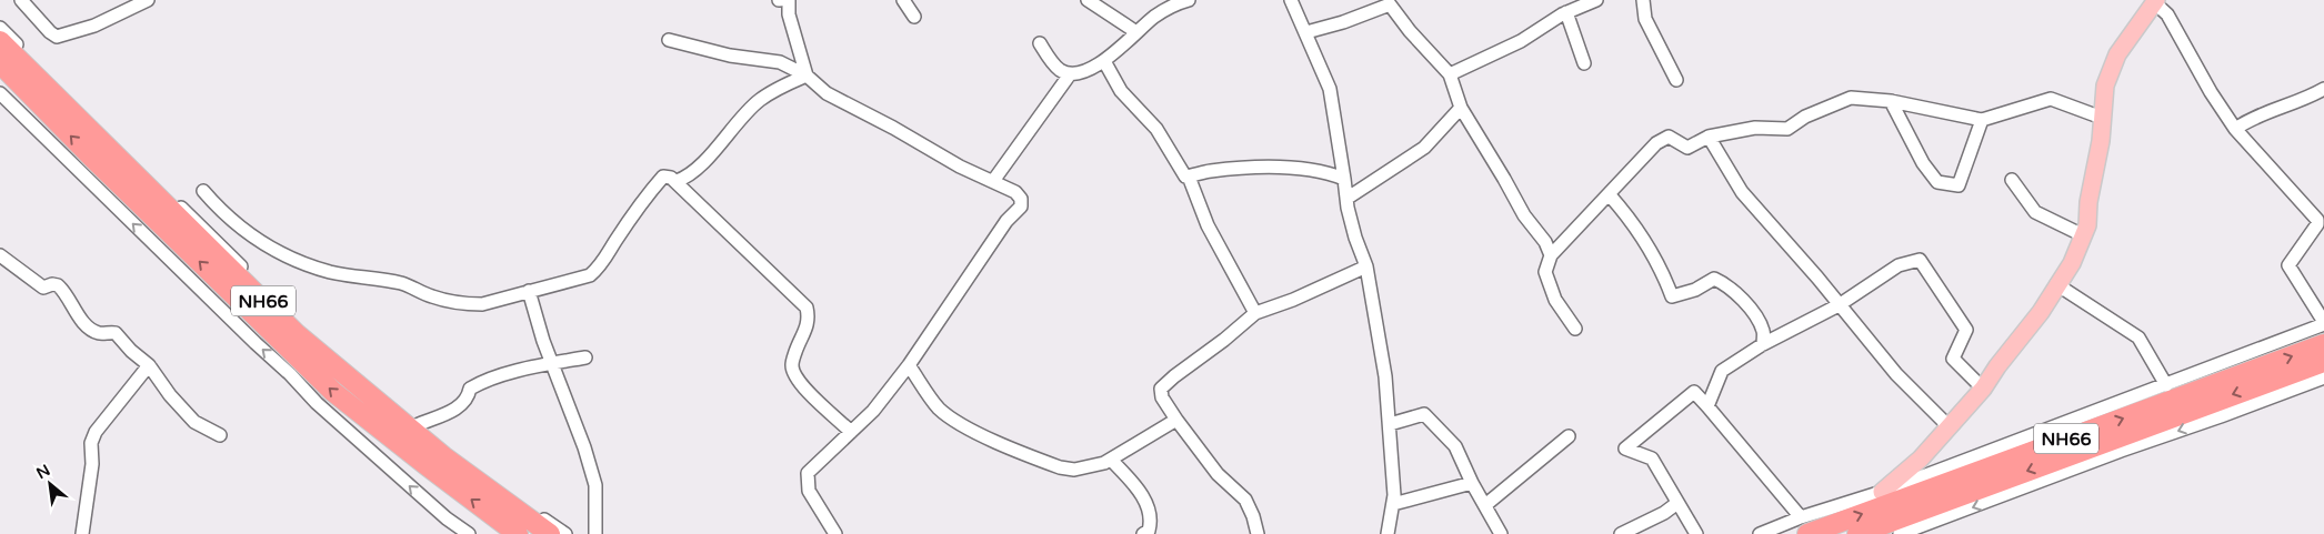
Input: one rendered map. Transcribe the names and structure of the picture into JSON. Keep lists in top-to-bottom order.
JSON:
{
  "streets": {
    "highway": ["NH66"]
  },
  "north": "top left"
}
